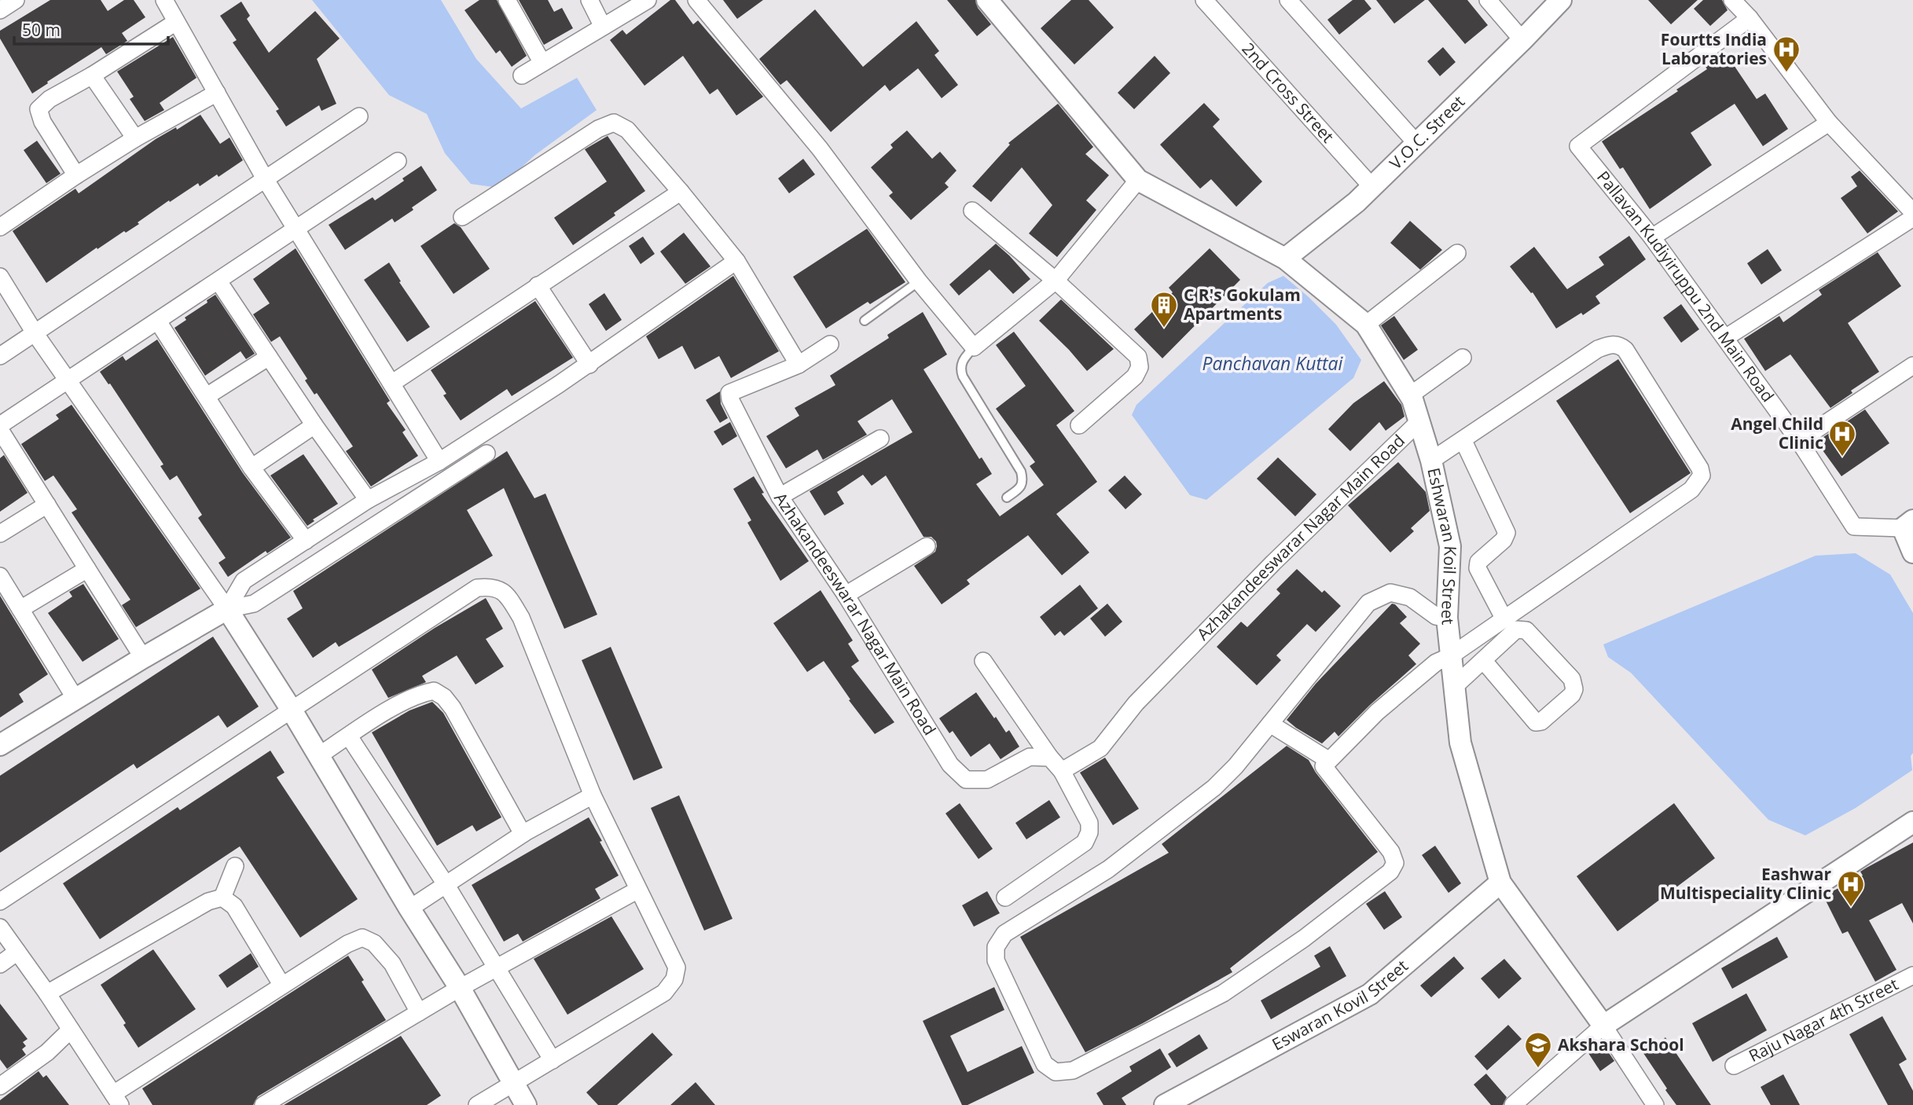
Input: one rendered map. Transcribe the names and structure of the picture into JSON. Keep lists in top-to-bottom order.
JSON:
{
  "streets": {
    "street": [
      "2nd Cross Street",
      "V.O.C. Street",
      "Pallavan Kudiyiruppu 2nd Main Road",
      "Azhakandeeswarar Nagar Main Road",
      "Eshwaran Koil Street",
      "Eswaran Kovil Street",
      "Raju Nagar 4th Street"
    ]
  },
  "crossings": [
    ["2nd Cross Street", "V.O.C. Street"],
    ["V.O.C. Street", "Eshwaran Koil Street"],
    ["Azhakandeeswarar Nagar Main Road", "Eshwaran Koil Street"],
    ["Eshwaran Koil Street", "Eswaran Kovil Street"]
  ],
  "water": ["Panchavan Kuttai"],
  "places": {
    "hospital": ["Fourtts India Laboratories", "Angel Child Clinic", "Eashwar Multispeciality Clinic"],
    "building": ["C R's Gokulam Apartments"],
    "school or university": ["Akshara School"]
  },
  "scale_bar": "50 m"
}
